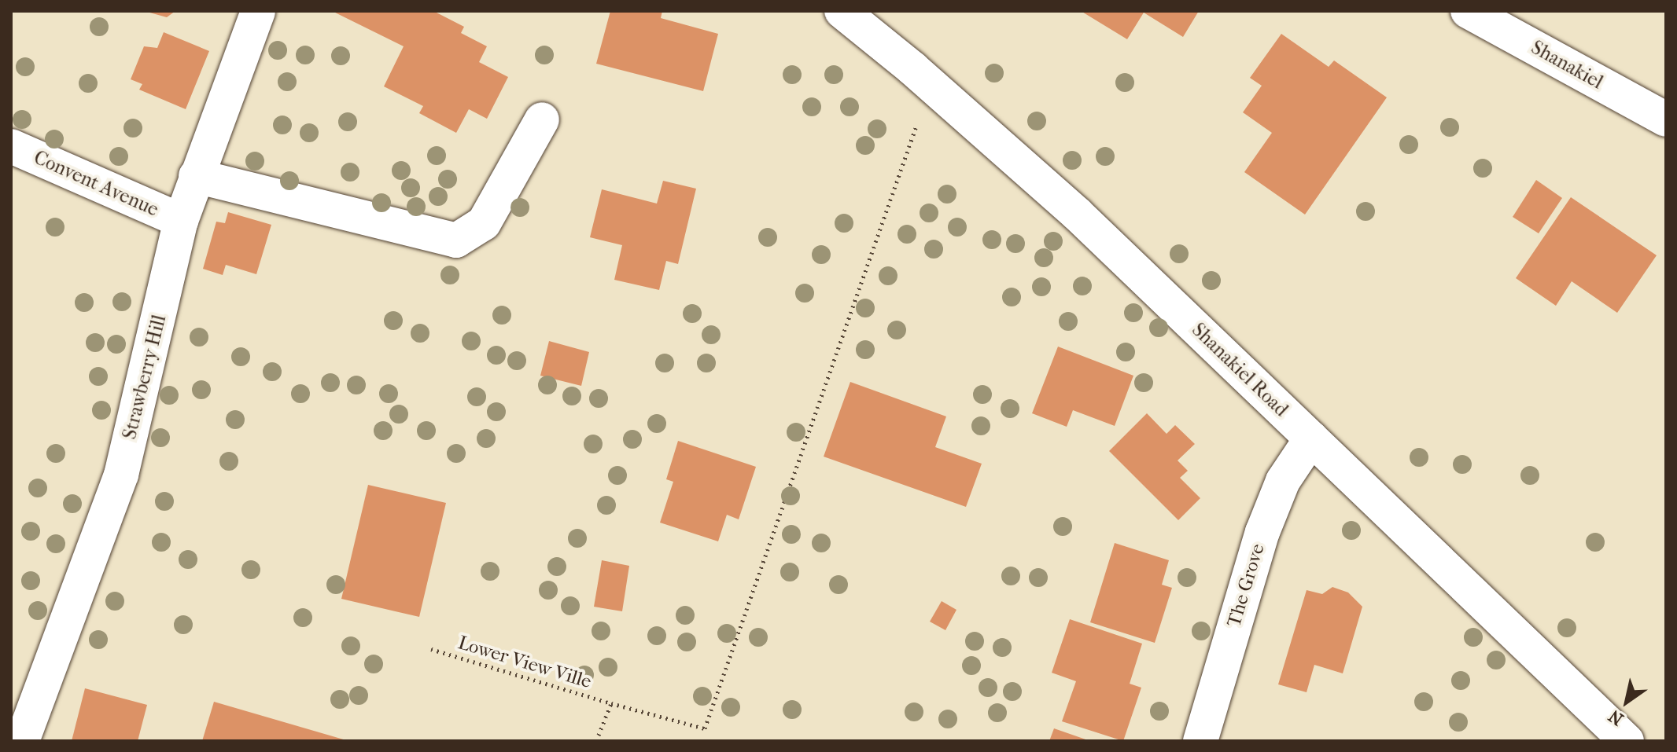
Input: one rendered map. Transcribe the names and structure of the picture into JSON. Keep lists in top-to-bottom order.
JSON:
{
  "streets": {
    "street": [
      "Shanakiel",
      "Convent Avenue",
      "Shanakiel Road",
      "Strawberry Hill",
      "The Grove"
    ],
    "path": ["Lower View Ville"]
  },
  "crossings": [
    ["Convent Avenue", "Strawberry Hill"],
    ["Shanakiel Road", "The Grove"],
    ["Shanakiel Road", "Lower View Ville"]
  ],
  "north": "bottom left"
}
